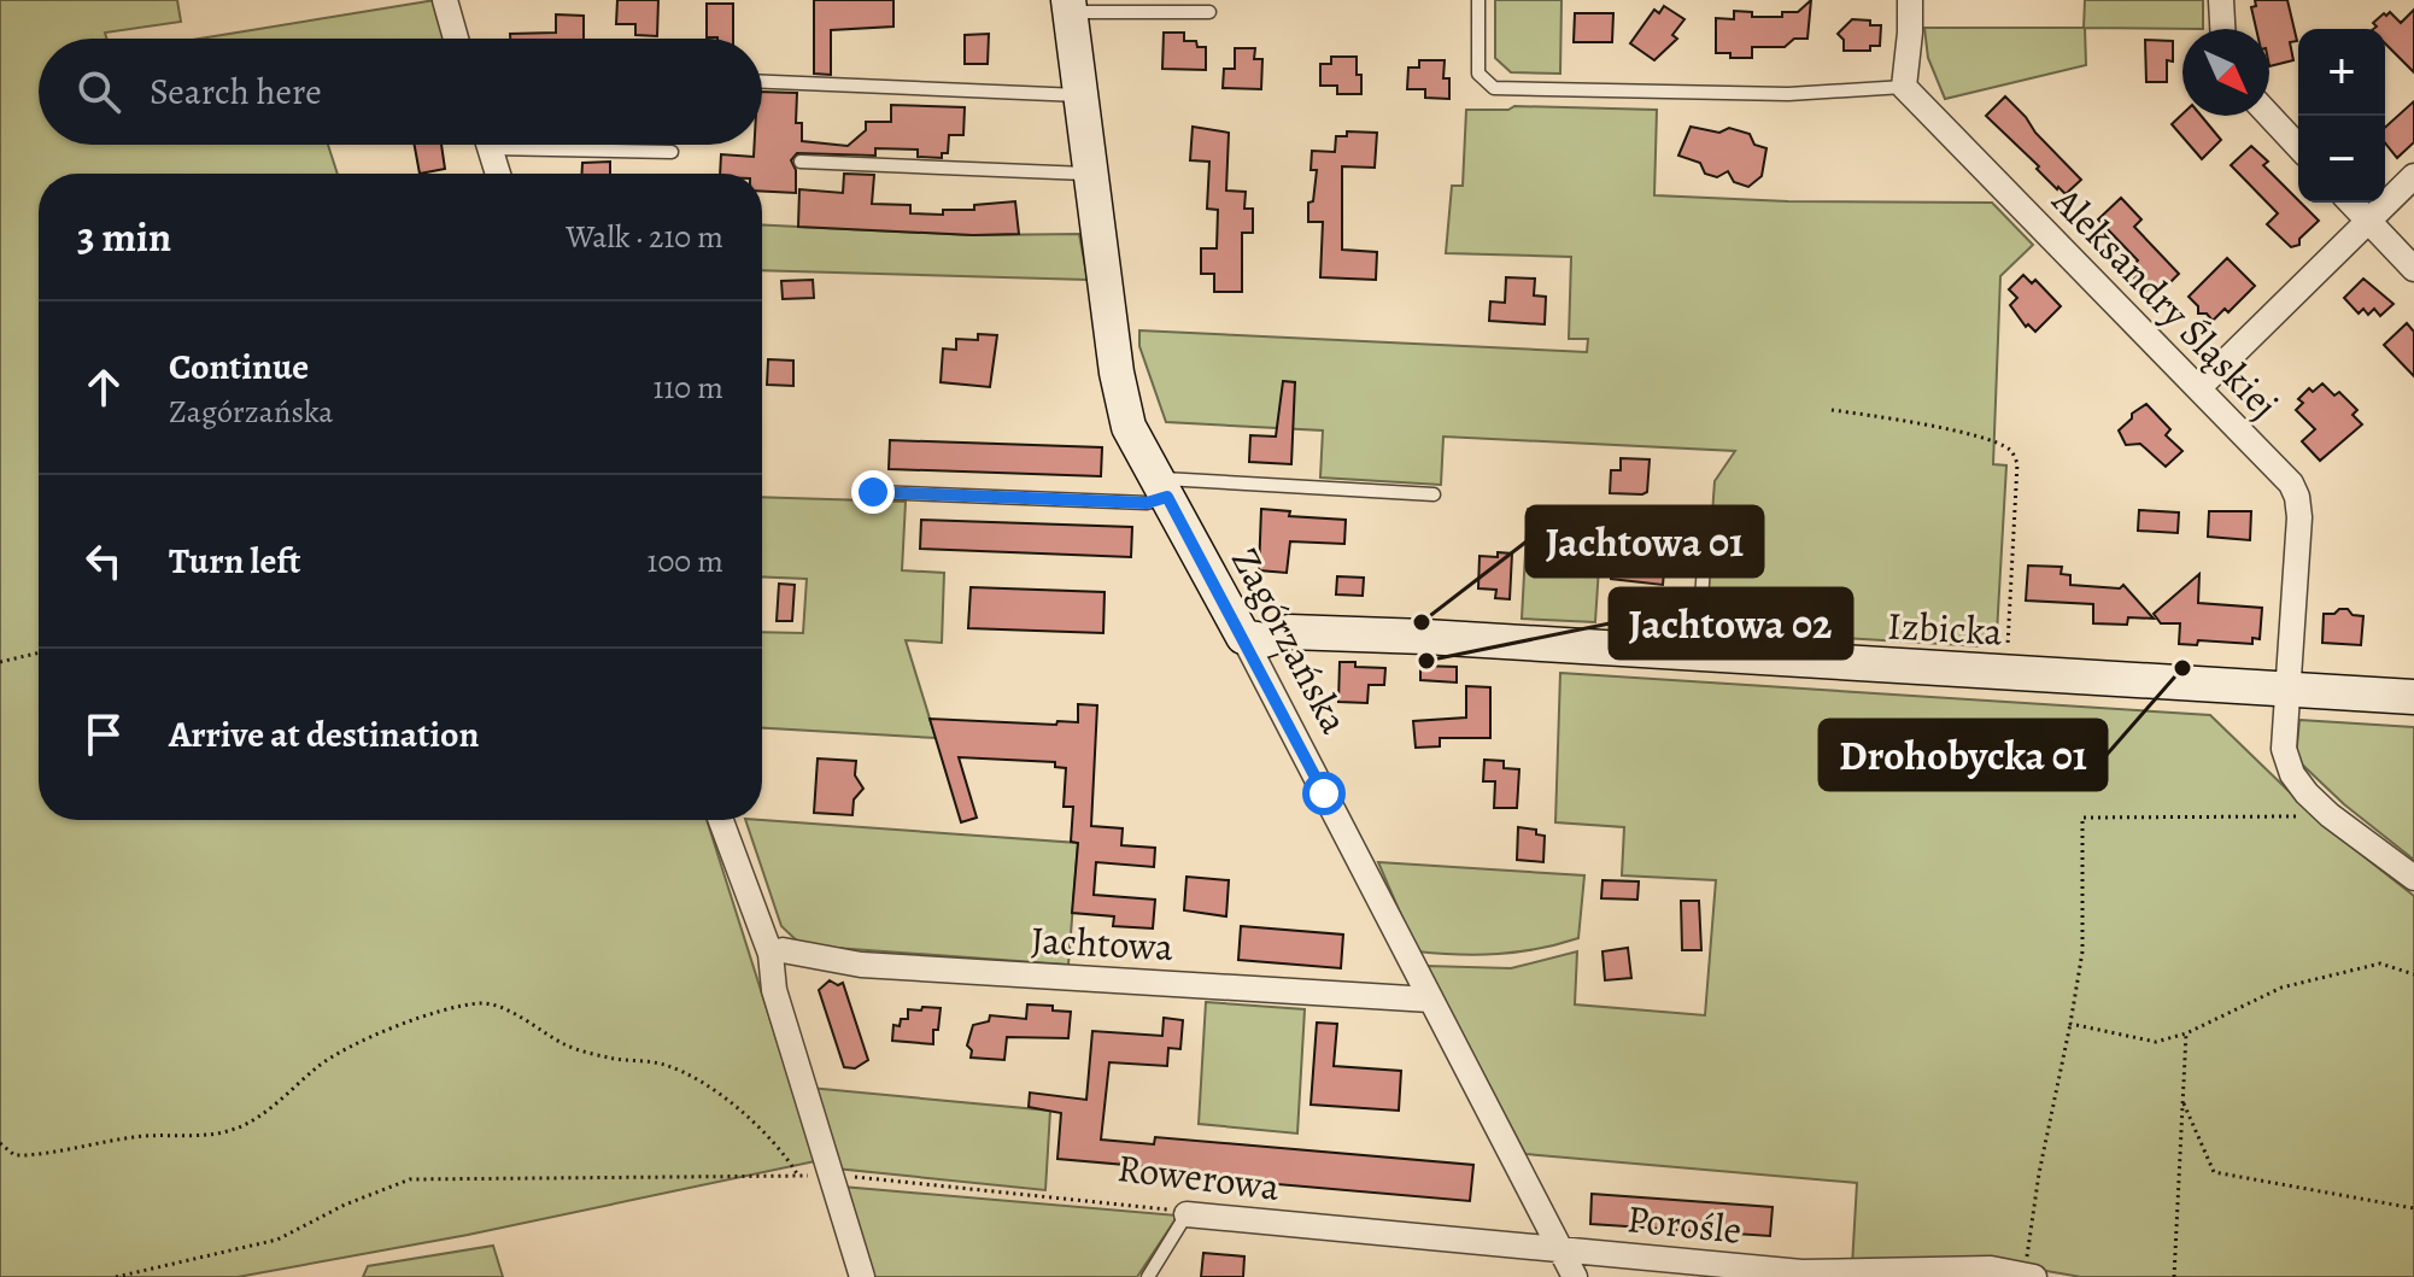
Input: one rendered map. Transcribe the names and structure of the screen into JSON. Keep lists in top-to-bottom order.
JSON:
{
  "streets": {
    "street": [
      "Aleksandry Śląskiej",
      "Izbicka",
      "Zagórzańska",
      "Jachtowa",
      "Rowerowa",
      "Porośle"
    ]
  },
  "crossings": [
    ["Aleksandry Śląskiej", "Izbicka"],
    ["Izbicka", "Zagórzańska"],
    ["Zagórzańska", "Jachtowa"],
    ["Zagórzańska", "Rowerowa"],
    ["Zagórzańska", "Porośle"],
    ["Rowerowa", "Porośle"]
  ],
  "places": ["Jachtowa 01", "Jachtowa 02", "Drohobycka 01"],
  "north": "bottom right",
  "page": {
    "map_buttons": ["+", "−"],
    "search": "Search here",
    "heading": ["3 min", "Walk · 210 m"],
    "list": [
      ["Continue", "Zagórzańska", "110 m"],
      ["Turn left", "100 m"],
      "Arrive at destination"
    ]
  }
}
